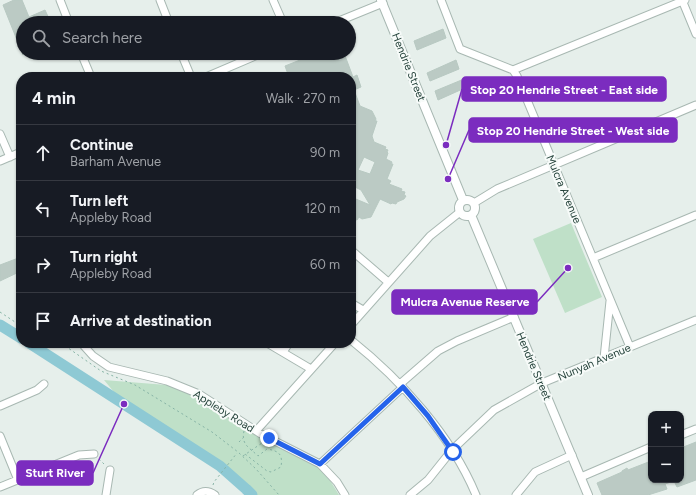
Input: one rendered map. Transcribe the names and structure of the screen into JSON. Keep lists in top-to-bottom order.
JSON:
{
  "streets": {
    "street": [
      "Hendrie Street",
      "Mulcra Avenue",
      "Nunyah Avenue",
      "Appleby Road"
    ]
  },
  "crossings": [
    ["Hendrie Street", "Nunyah Avenue"],
    ["Mulcra Avenue", "Nunyah Avenue"]
  ],
  "places": [
    "Stop 20 Hendrie Street - East side",
    "Stop 20 Hendrie Street - West side",
    "Mulcra Avenue Reserve",
    "Sturt River"
  ],
  "page": {
    "search": "Search here",
    "heading": ["4 min", "Walk · 270 m"],
    "list": [
      ["Continue", "Barham Avenue", "90 m"],
      ["Turn left", "Appleby Road", "120 m"],
      ["Turn right", "Appleby Road", "60 m"],
      "Arrive at destination"
    ],
    "map_buttons": ["+", "−"]
  }
}
